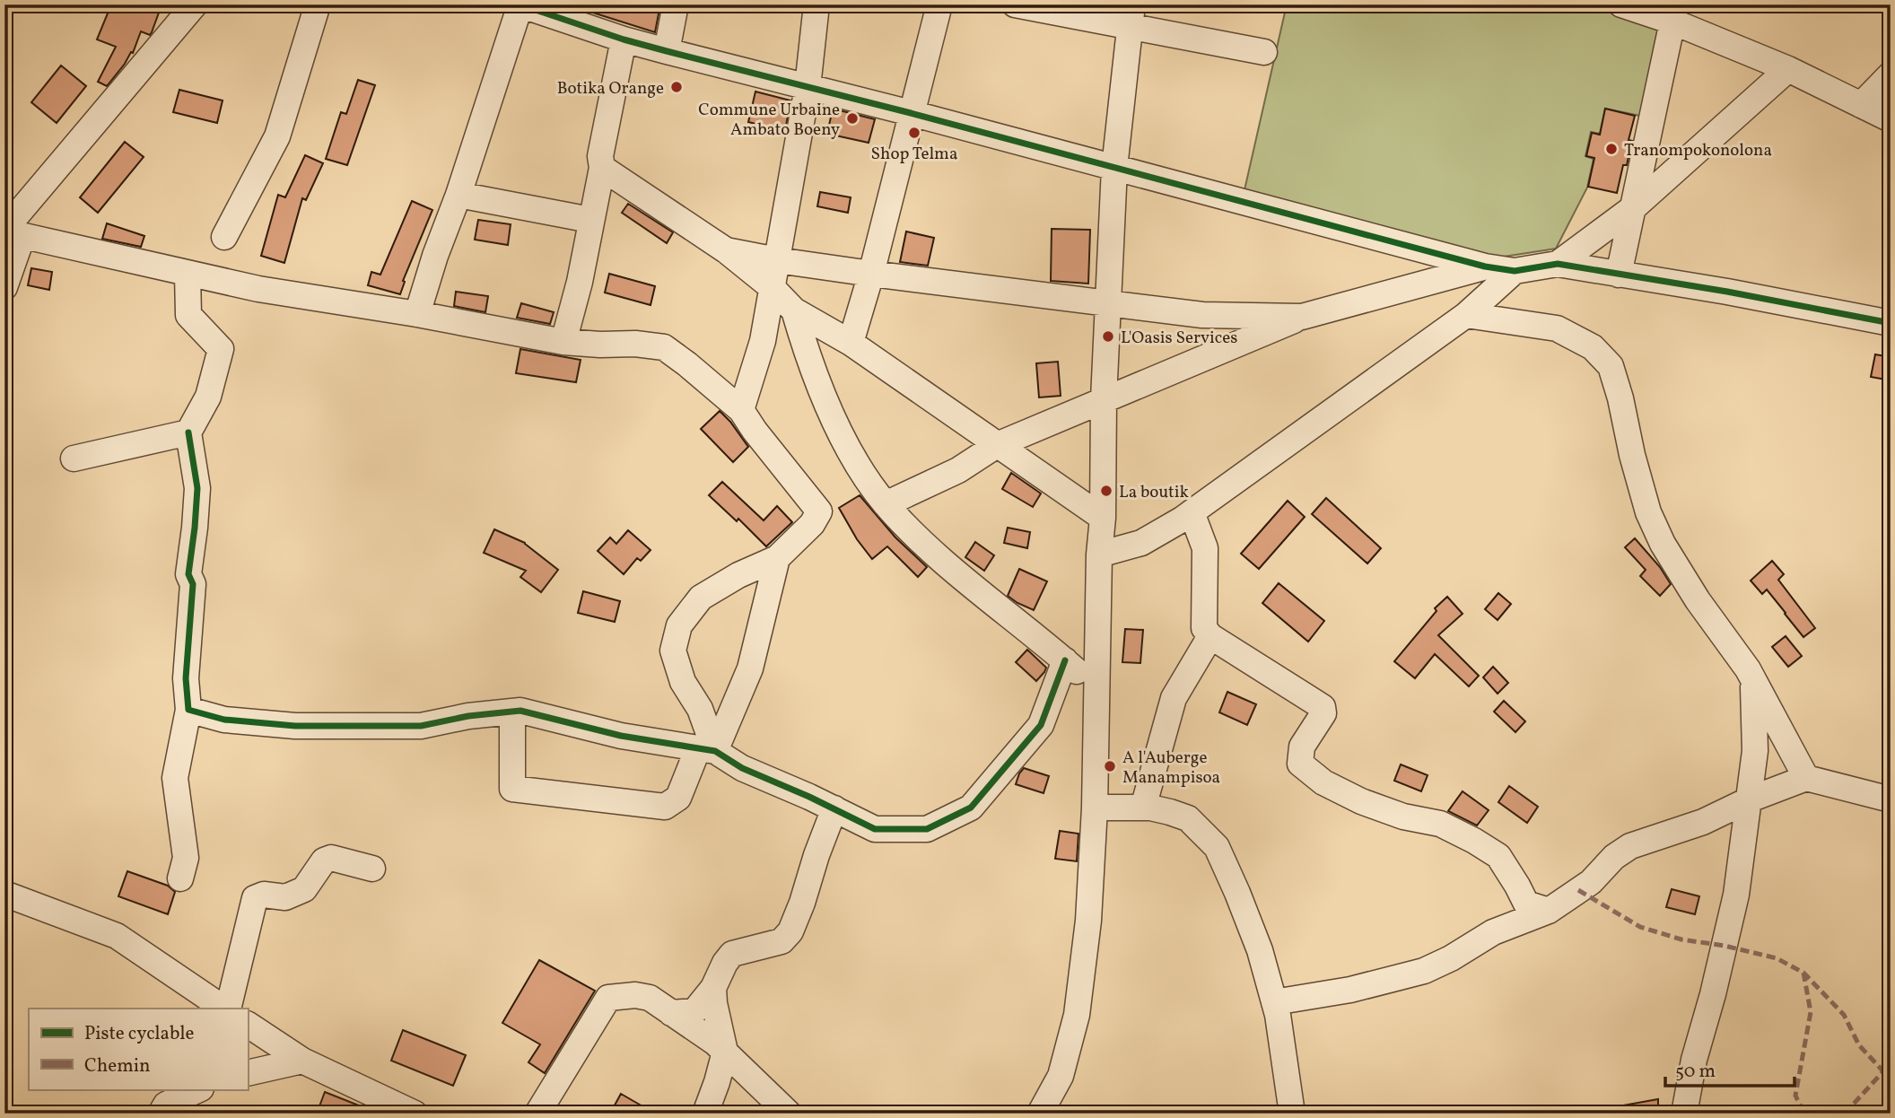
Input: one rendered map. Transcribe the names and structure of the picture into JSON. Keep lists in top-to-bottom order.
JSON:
{
  "places": [
    "Botika Orange",
    "Commune Urbaine Ambato Boeny",
    "Shop Telma",
    "Tranompokonolona",
    "L'Oasis Services",
    "La boutik",
    "A l'Auberge Manampisoa"
  ],
  "legend": ["Piste cyclable", "Chemin"],
  "scale_bar": "50 m"
}
